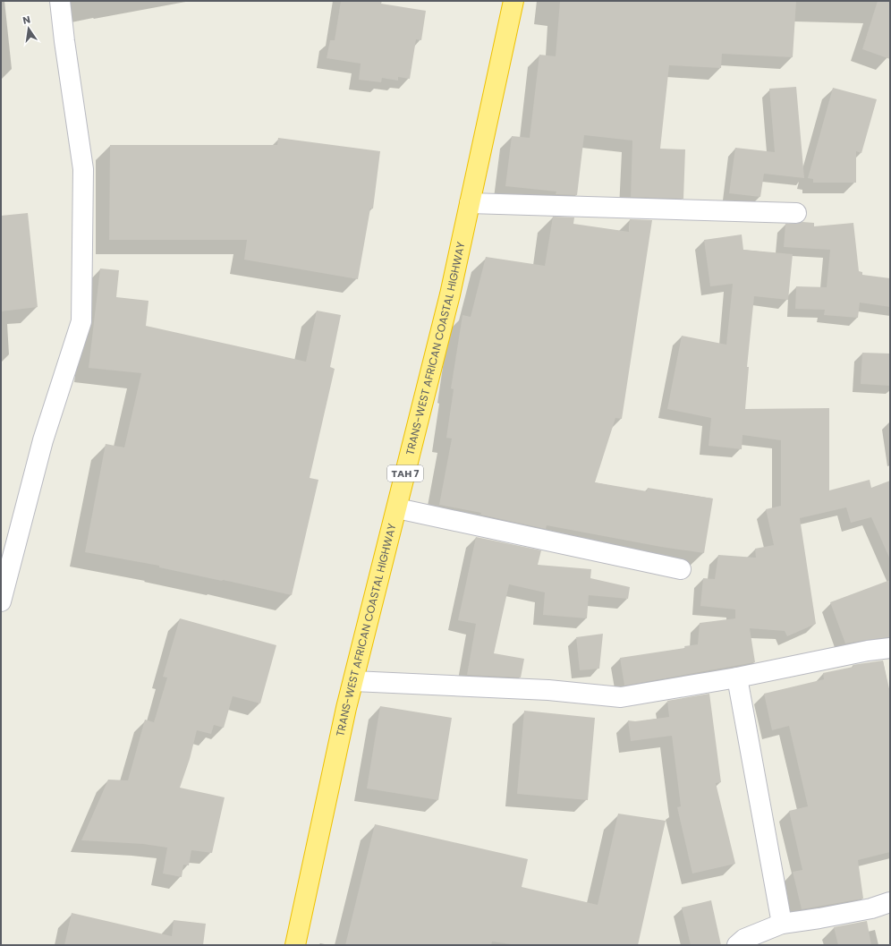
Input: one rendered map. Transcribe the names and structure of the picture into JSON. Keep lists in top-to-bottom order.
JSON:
{
  "streets": {
    "highway": ["TRANS-WEST AFRICAN COASTAL HIGHWAY", "TAH 7"]
  },
  "north": "top"
}
